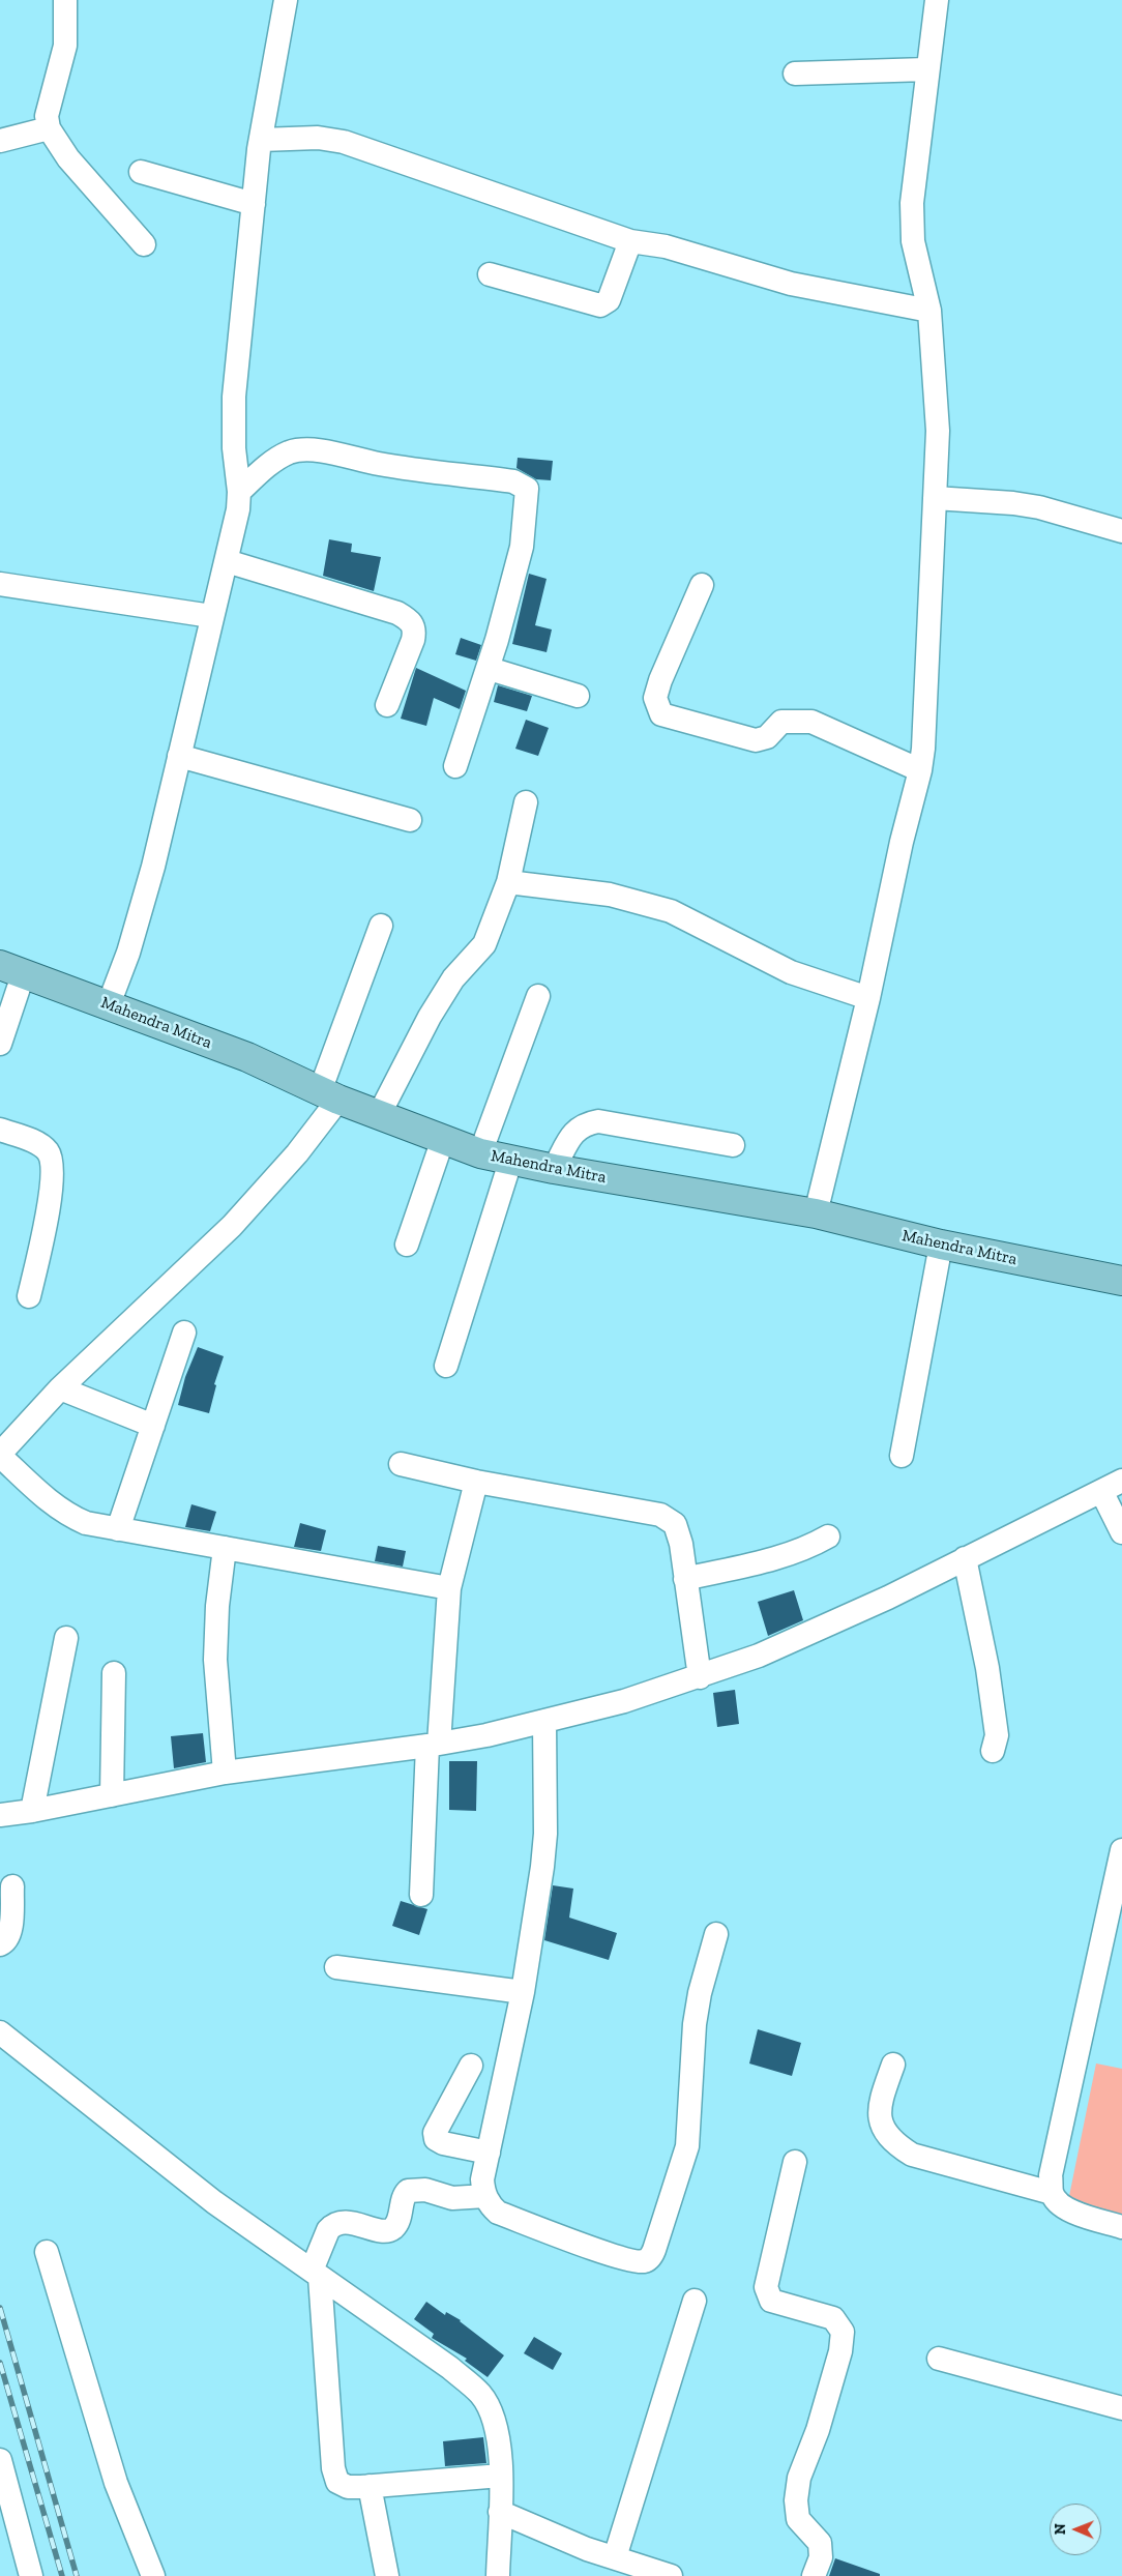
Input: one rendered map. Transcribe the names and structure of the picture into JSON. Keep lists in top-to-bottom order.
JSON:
{
  "streets": {
    "main road": ["Mahendra Mitra"]
  },
  "north": "left"
}
